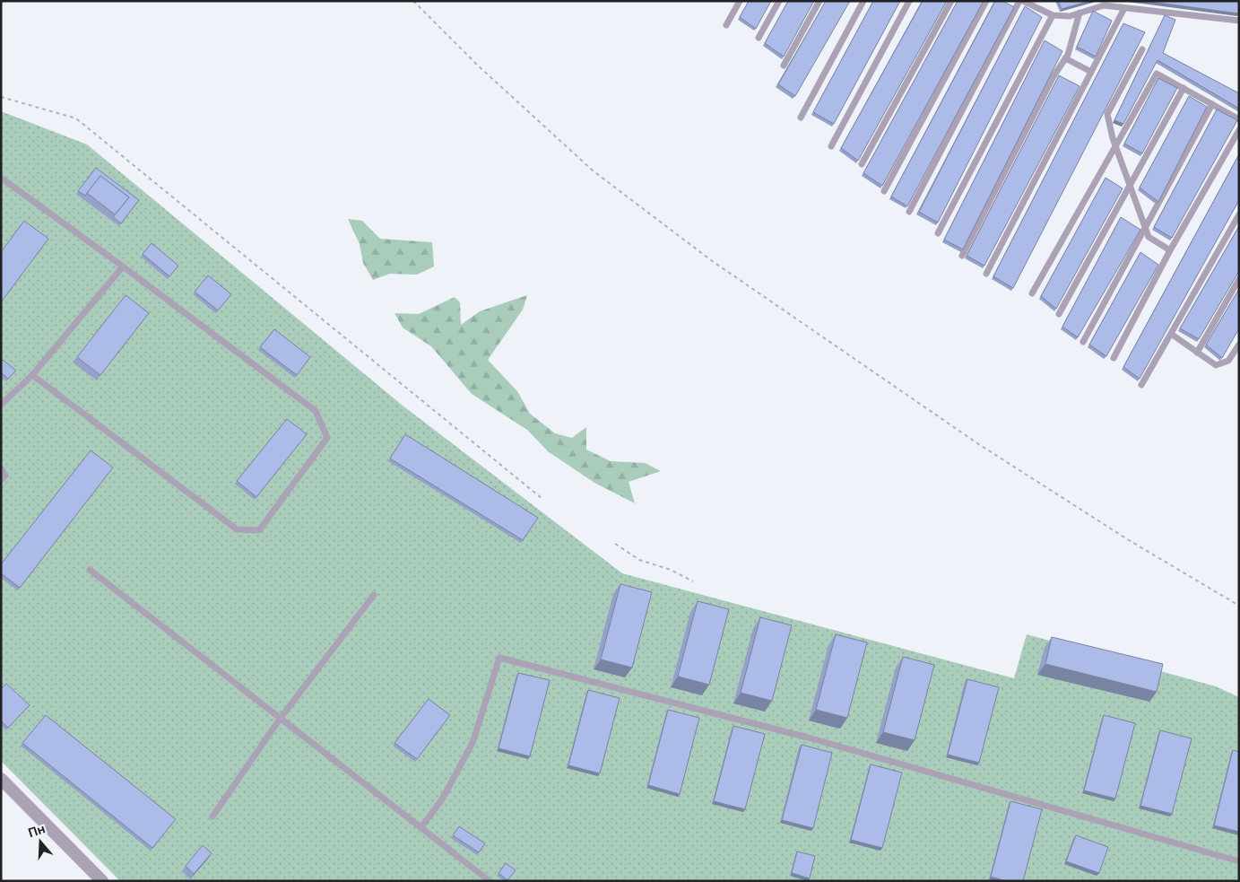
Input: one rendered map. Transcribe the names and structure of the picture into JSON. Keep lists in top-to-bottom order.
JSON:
{
  "north": "top"
}
